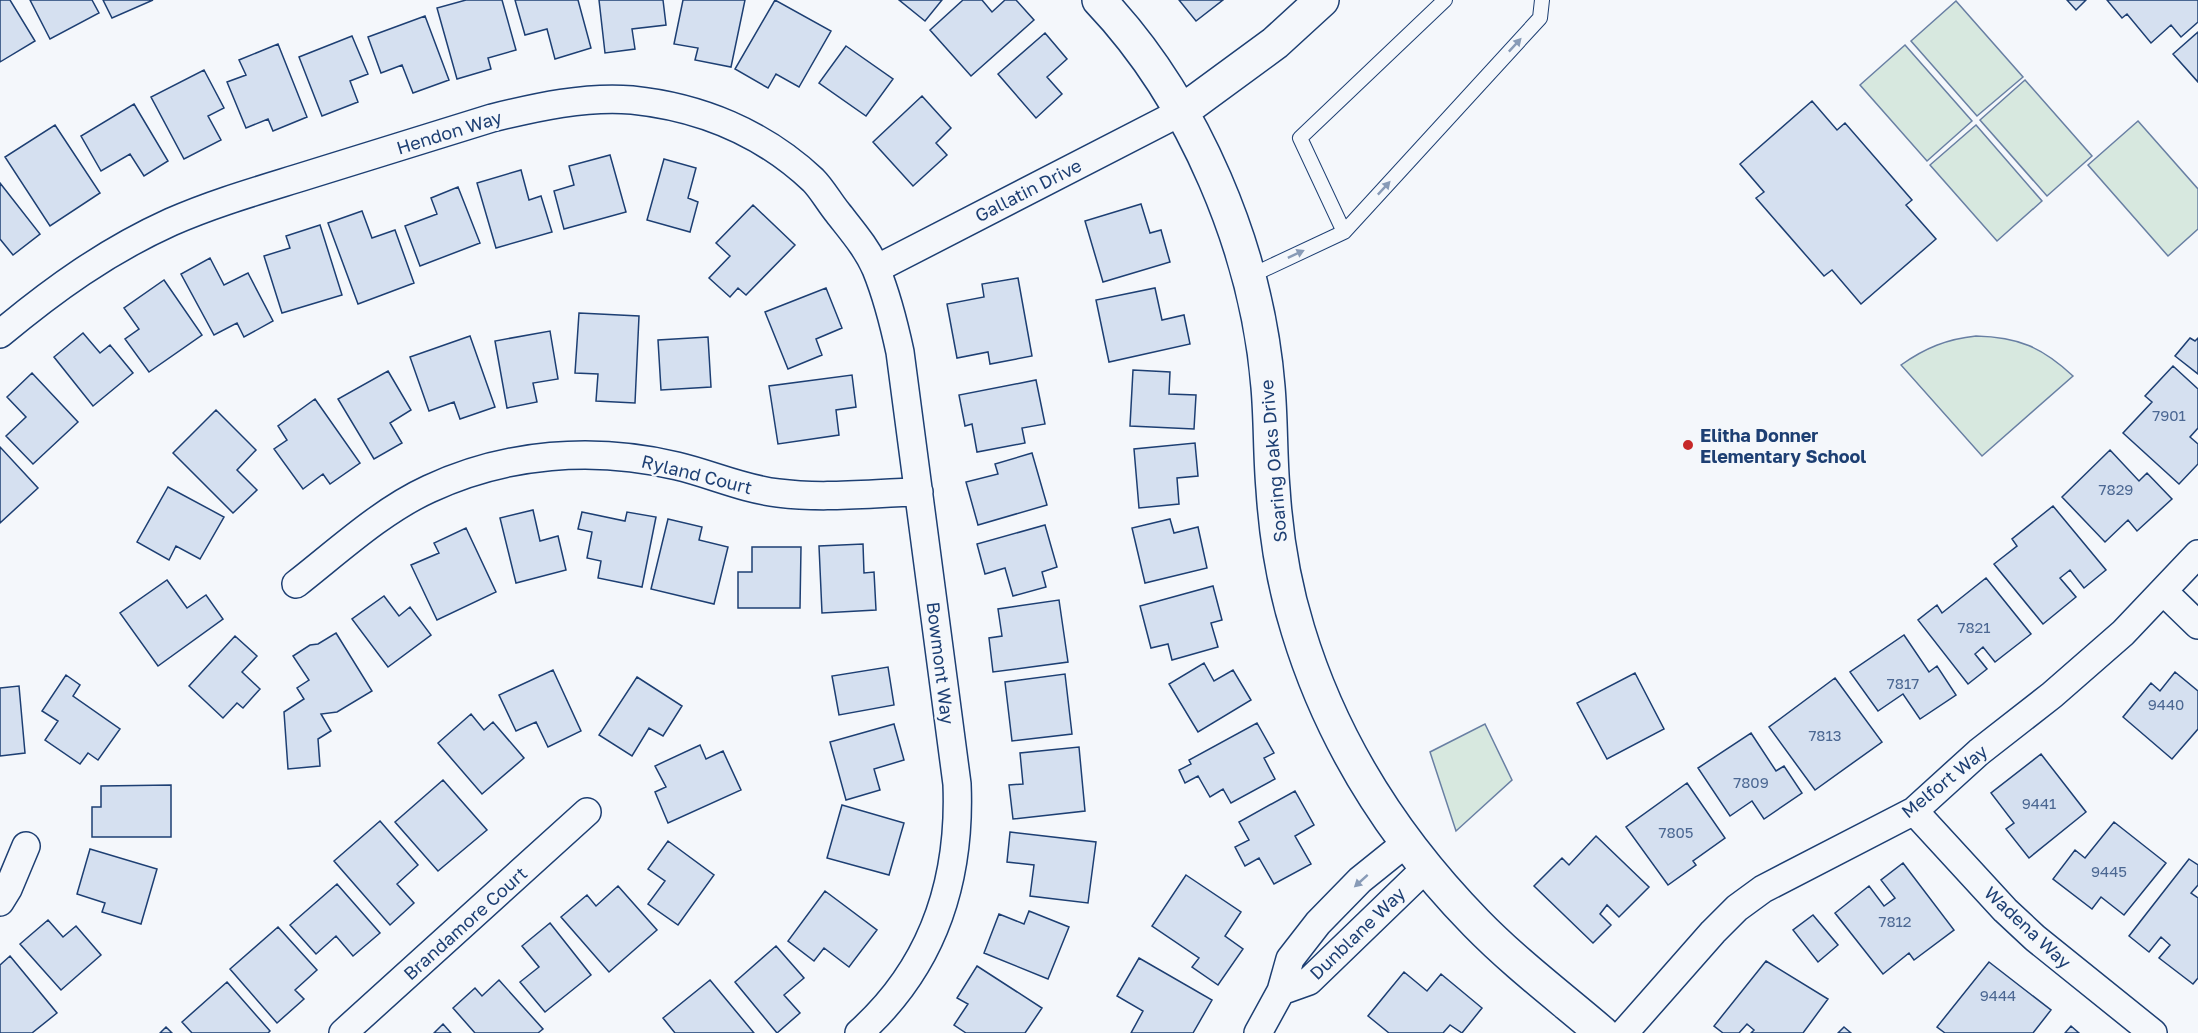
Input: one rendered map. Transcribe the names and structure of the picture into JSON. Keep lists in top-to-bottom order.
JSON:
{
  "streets": {
    "street": [
      "Hendon Way",
      "Gallatin Drive",
      "Soaring Oaks Drive",
      "Ryland Court",
      "Bowmont Way",
      "Melfort Way",
      "Brandamore Court",
      "Wadena Way",
      "Dunblane Way"
    ]
  },
  "crossings": [
    ["Hendon Way", "Gallatin Drive"],
    ["Hendon Way", "Bowmont Way"],
    ["Gallatin Drive", "Soaring Oaks Drive"],
    ["Gallatin Drive", "Bowmont Way"],
    ["Soaring Oaks Drive", "Dunblane Way"],
    ["Ryland Court", "Bowmont Way"],
    ["Melfort Way", "Wadena Way"]
  ],
  "places": ["Elitha Donner Elementary School"],
  "house_numbers": [
    "7901",
    "7829",
    "7821",
    "7817",
    "9440",
    "7813",
    "7809",
    "9441",
    "7805",
    "9445",
    "7812",
    "9444"
  ]
}
